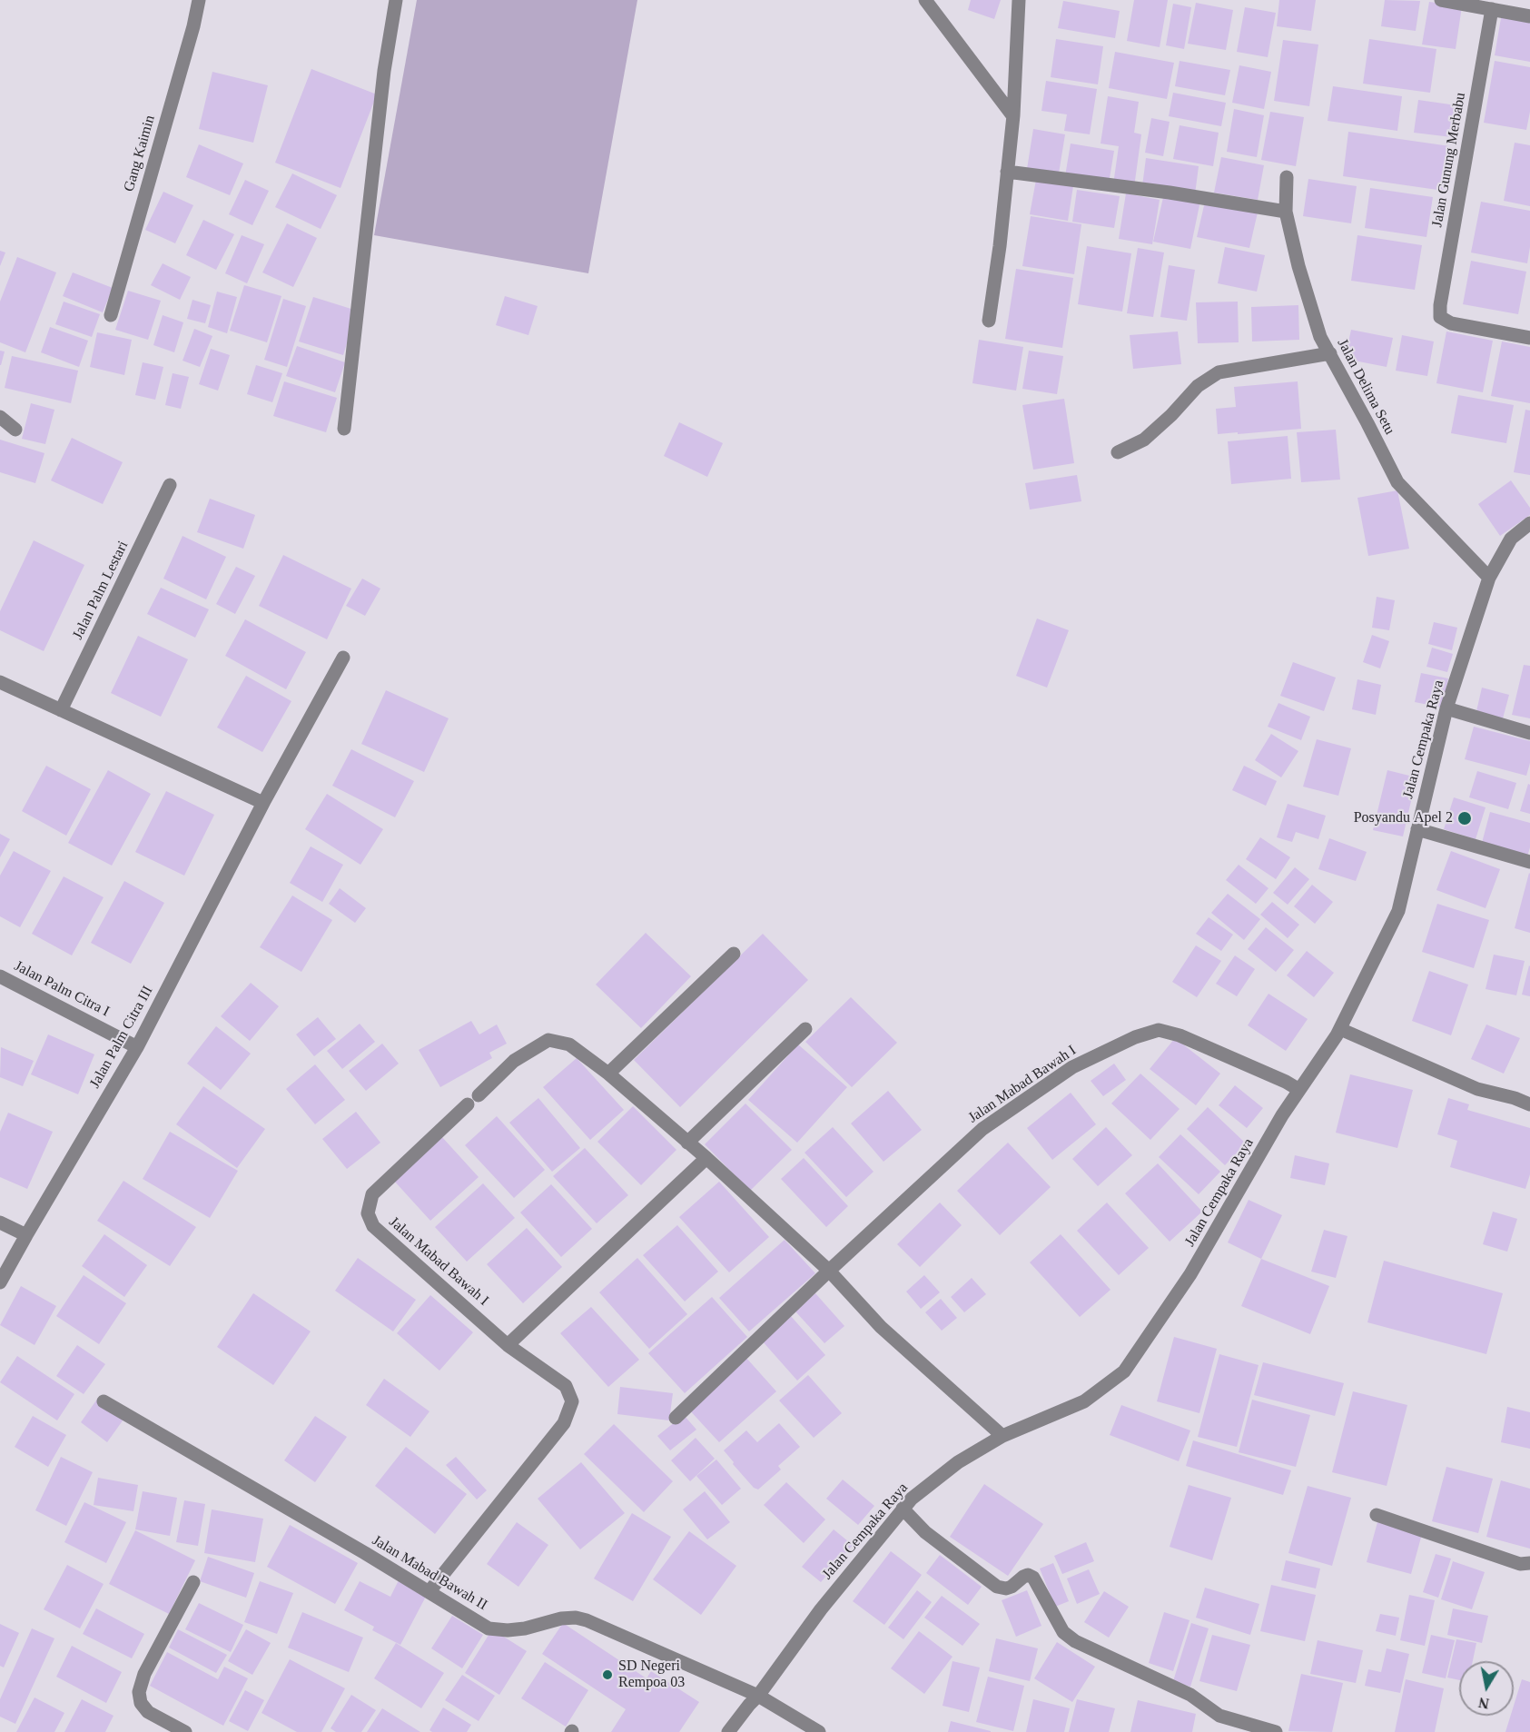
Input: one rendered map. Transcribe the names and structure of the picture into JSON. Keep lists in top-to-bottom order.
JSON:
{
  "streets": {
    "street": [
      "Gang Kaimin",
      "Jalan Gunung Merbabu",
      "Jalan Delima Setu",
      "Jalan Palm Lestari",
      "Jalan Cempaka Raya",
      "Jalan Palm Citra I",
      "Jalan Palm Citra III",
      "Jalan Mabad Bawah I",
      "Jalan Mabad Bawah II"
    ]
  },
  "crossings": [
    ["Jalan Delima Setu", "Jalan Cempaka Raya"],
    ["Jalan Cempaka Raya", "Jalan Mabad Bawah I"],
    ["Jalan Cempaka Raya", "Jalan Mabad Bawah II"],
    ["Jalan Palm Citra I", "Jalan Palm Citra III"],
    ["Jalan Mabad Bawah I", "Jalan Mabad Bawah II"]
  ],
  "places": ["Posyandu Apel 2", "SD Negeri Rempoa 03"],
  "north": "bottom"
}
